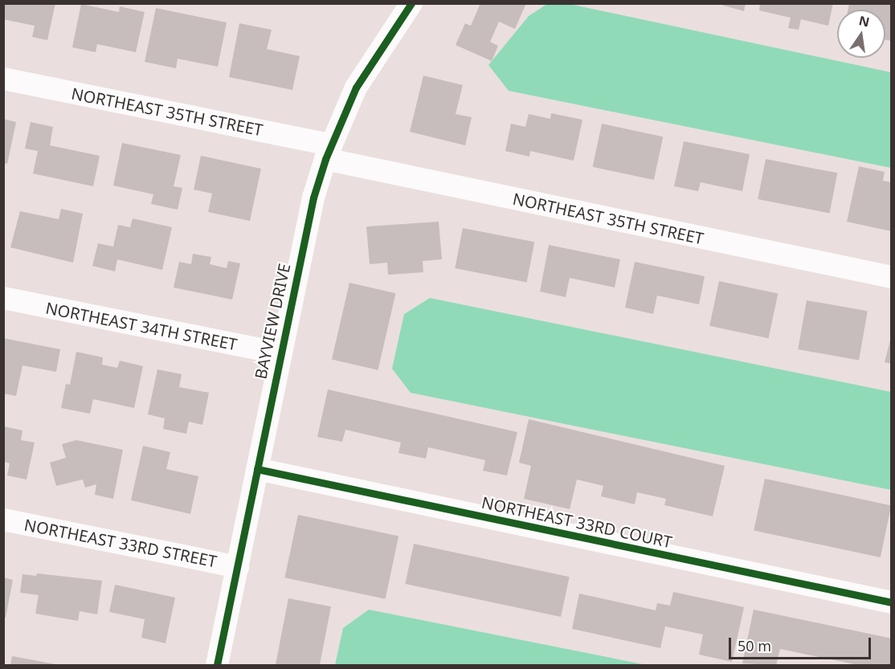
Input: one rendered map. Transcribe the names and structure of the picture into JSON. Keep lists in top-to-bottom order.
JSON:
{
  "streets": {
    "street": [
      "NORTHEAST 35TH STREET",
      "BAYVIEW DRIVE",
      "NORTHEAST 34TH STREET",
      "NORTHEAST 33RD COURT",
      "NORTHEAST 33RD STREET"
    ]
  },
  "crossings": [
    ["NORTHEAST 35TH STREET", "BAYVIEW DRIVE"],
    ["BAYVIEW DRIVE", "NORTHEAST 34TH STREET"],
    ["BAYVIEW DRIVE", "NORTHEAST 33RD COURT"],
    ["BAYVIEW DRIVE", "NORTHEAST 33RD STREET"]
  ],
  "scale_bar": "50 m",
  "north": "top"
}
